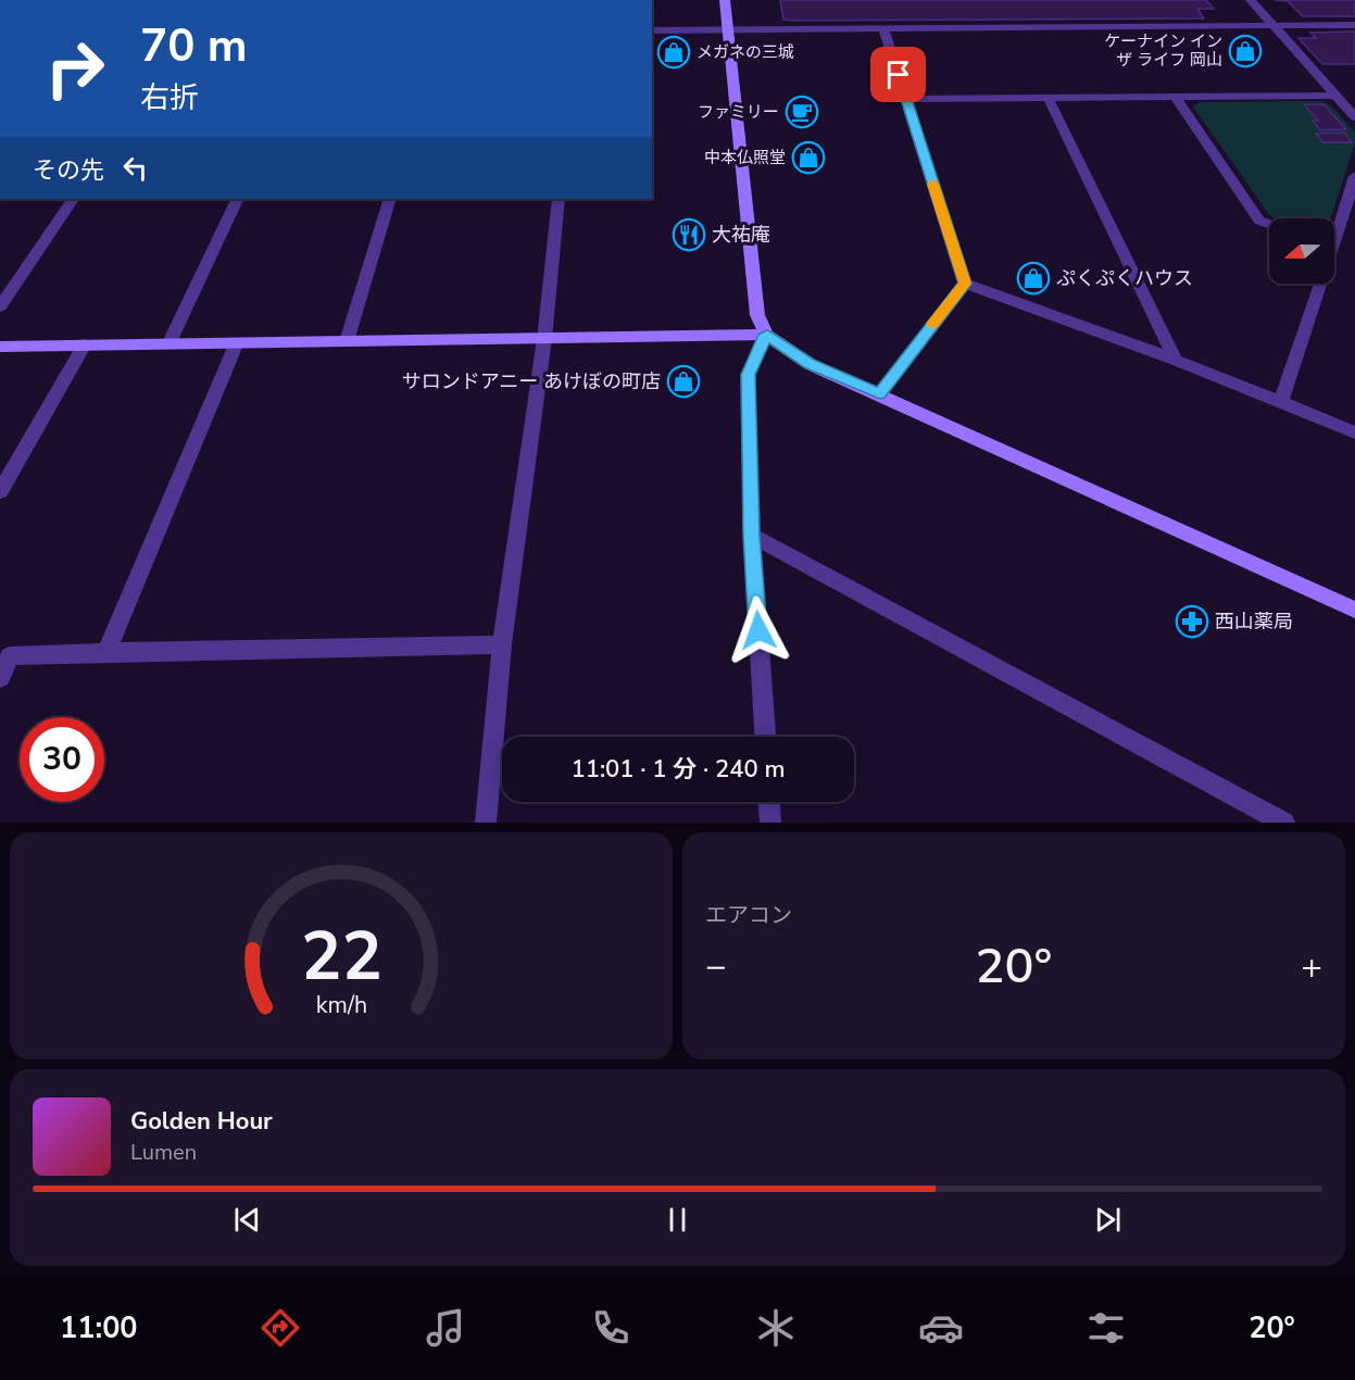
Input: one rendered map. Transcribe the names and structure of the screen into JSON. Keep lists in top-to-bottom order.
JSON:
{
  "places": {
    "shop": [
      "ケーナイン イン ザ ライフ 岡山",
      "メガネの三城",
      "中本仏照堂",
      "ぷくぷくハウス",
      "サロンドアニー あけぼの町店"
    ],
    "cafe": ["ファミリー"],
    "restaurant": ["大祐庵"],
    "pharmacy": ["西山薬局"]
  },
  "north": "left",
  "page": {
    "turn": ["70 m", "右折"],
    "then": "その先",
    "limit": "30",
    "trip": "11:01 · 1 分 · 240 m",
    "tile": "エアコン",
    "heat": ["−", "20°", "+"],
    "song": ["Golden Hour", "Lumen"],
    "tabs": ["11:00", "20°"],
    "gauge": ["22", "km/h"]
  }
}
